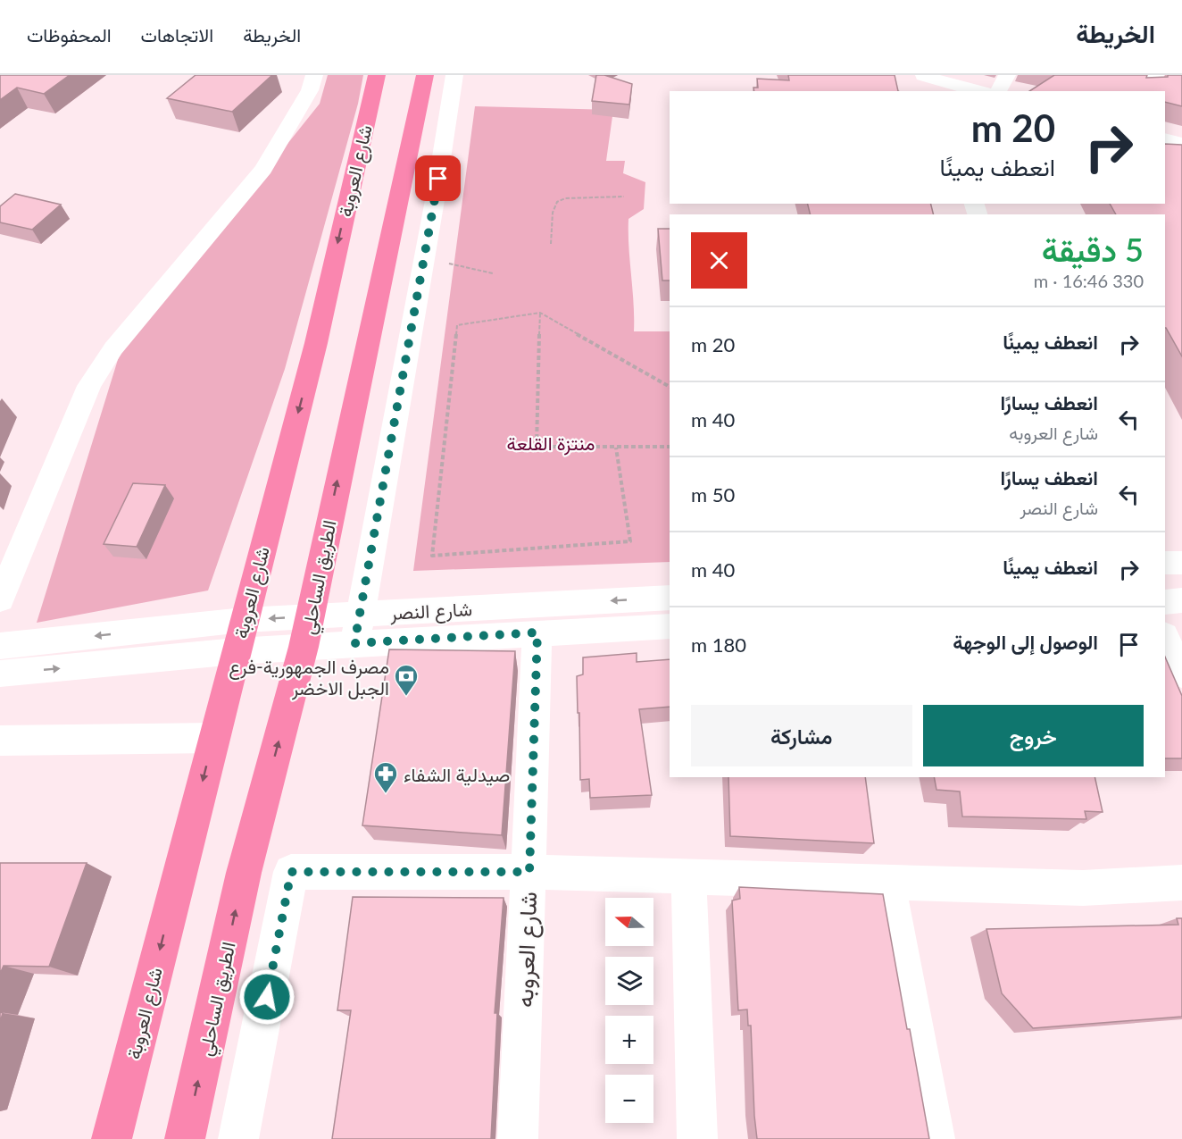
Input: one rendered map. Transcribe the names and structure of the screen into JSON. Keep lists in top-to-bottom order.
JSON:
{
  "streets": {
    "highway": ["شارع العروبة", "الطريق الساحلي"],
    "street": ["شارع النصر", "شارع العروبه"]
  },
  "crossings": [
    ["شارع العروبة", "شارع النصر"],
    ["الطريق الساحلي", "شارع النصر"],
    ["شارع النصر", "شارع العروبه"]
  ],
  "one_way": ["شارع العروبة", "الطريق الساحلي"],
  "parks": ["منتزة القلعة"],
  "places": {
    "bank": ["مصرف الجمهورية-فرع الجبل الاخضر"],
    "pharmacy": ["صيدلية الشفاء"]
  },
  "north": "left",
  "page": {
    "header": "الخريطة",
    "nav": ["الخريطة", "الاتجاهات", "المحفوظات"],
    "turn": ["20 m", "انعطف يمينًا"],
    "heading": ["5 دقيقة", "330 m · 16:46"],
    "list": [
      {
        "name": "انعطف يمينًا",
        "value": "20 m"
      },
      {
        "name": "انعطف يسارًا",
        "note": "شارع العروبه",
        "value": "40 m"
      },
      {
        "name": "انعطف يسارًا",
        "note": "شارع النصر",
        "value": "50 m"
      },
      {
        "name": "انعطف يمينًا",
        "value": "40 m"
      },
      {
        "name": "الوصول إلى الوجهة",
        "value": "180 m"
      }
    ],
    "buttons": ["خروج", "مشاركة"],
    "map_buttons": ["+", "−"]
  }
}
